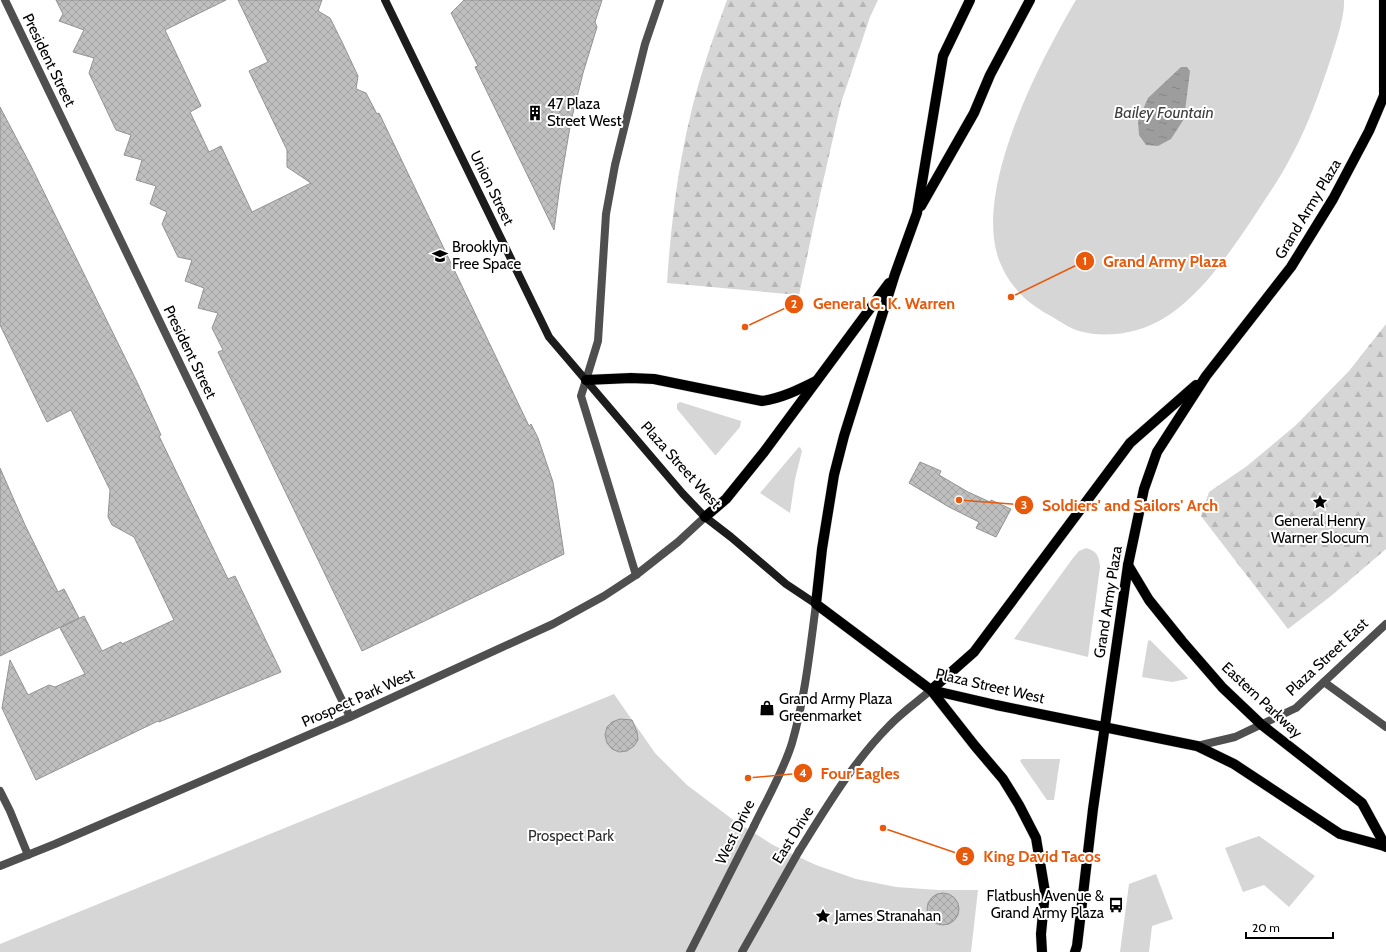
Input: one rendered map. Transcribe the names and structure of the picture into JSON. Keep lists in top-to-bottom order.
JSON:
{
  "streets": {
    "main road": [
      "Union Street",
      "Grand Army Plaza",
      "Plaza Street West",
      "Plaza Street East",
      "Eastern Parkway"
    ],
    "street": [
      "President Street",
      "Prospect Park West",
      "West Drive",
      "East Drive"
    ]
  },
  "crossings": [
    ["President Street", "Prospect Park West"],
    ["Union Street", "Plaza Street West"],
    ["Grand Army Plaza", "Plaza Street West"],
    ["Grand Army Plaza", "Plaza Street East"],
    ["Grand Army Plaza", "Eastern Parkway"],
    ["Plaza Street West", "Plaza Street East"],
    ["Plaza Street West", "Prospect Park West"],
    ["Plaza Street West", "West Drive"],
    ["Plaza Street West", "East Drive"],
    ["Plaza Street East", "Eastern Parkway"]
  ],
  "water": ["Bailey Fountain"],
  "parks": ["Prospect Park"],
  "places": {
    "building": ["47 Plaza Street West"],
    "school or university": ["Brooklyn Free Space"],
    "other": [
      "Grand Army Plaza",
      "General G. K. Warren",
      "Soldiers' and Sailors' Arch",
      "Four Eagles",
      "King David Tacos"
    ],
    "place": ["General Henry Warner Slocum", "James Stranahan"],
    "shop": ["Grand Army Plaza Greenmarket"],
    "bus stop": ["Flatbush Avenue & Grand Army Plaza"]
  },
  "scale_bar": "20 m"
}
